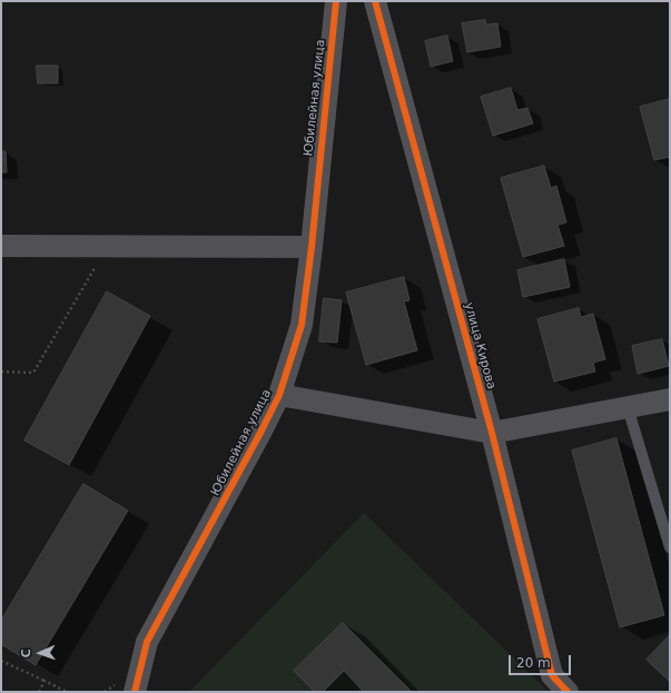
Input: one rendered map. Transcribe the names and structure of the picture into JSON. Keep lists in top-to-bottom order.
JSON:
{
  "streets": {
    "street": ["Юбилейная улица", "улица Кирова"]
  },
  "scale_bar": "20 m",
  "north": "left"
}
